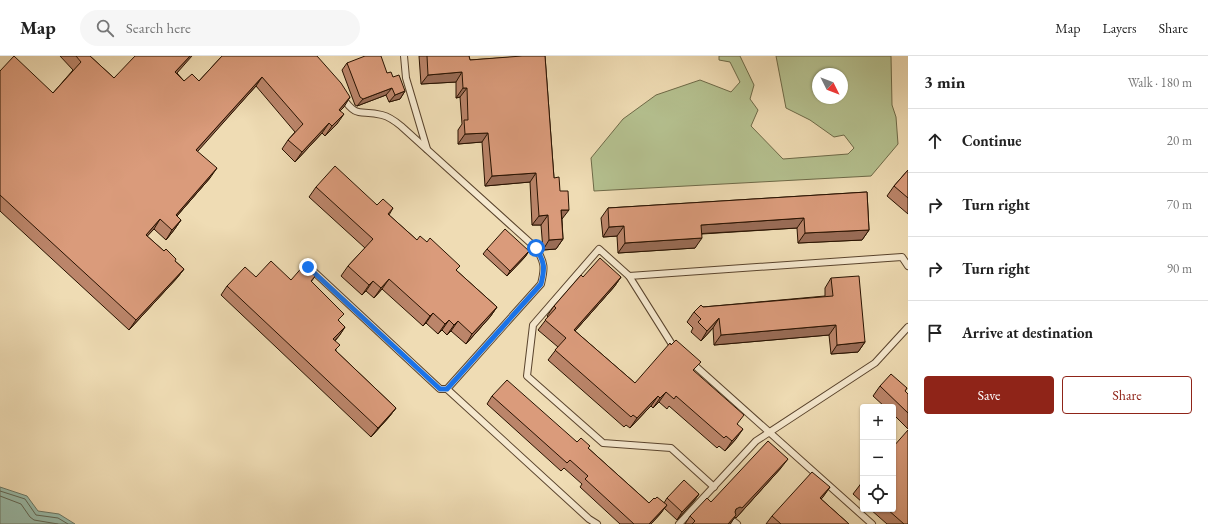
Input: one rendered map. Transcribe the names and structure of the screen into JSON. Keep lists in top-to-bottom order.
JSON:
{
  "north": "bottom right",
  "page": {
    "header": "Map",
    "search": "Search here",
    "nav": ["Map", "Layers", "Share"],
    "heading": ["3 min", "Walk · 180 m"],
    "list": [
      ["Continue", "20 m"],
      ["Turn right", "70 m"],
      ["Turn right", "90 m"],
      "Arrive at destination"
    ],
    "buttons": ["Save", "Share"],
    "map_buttons": ["+", "−"]
  }
}
